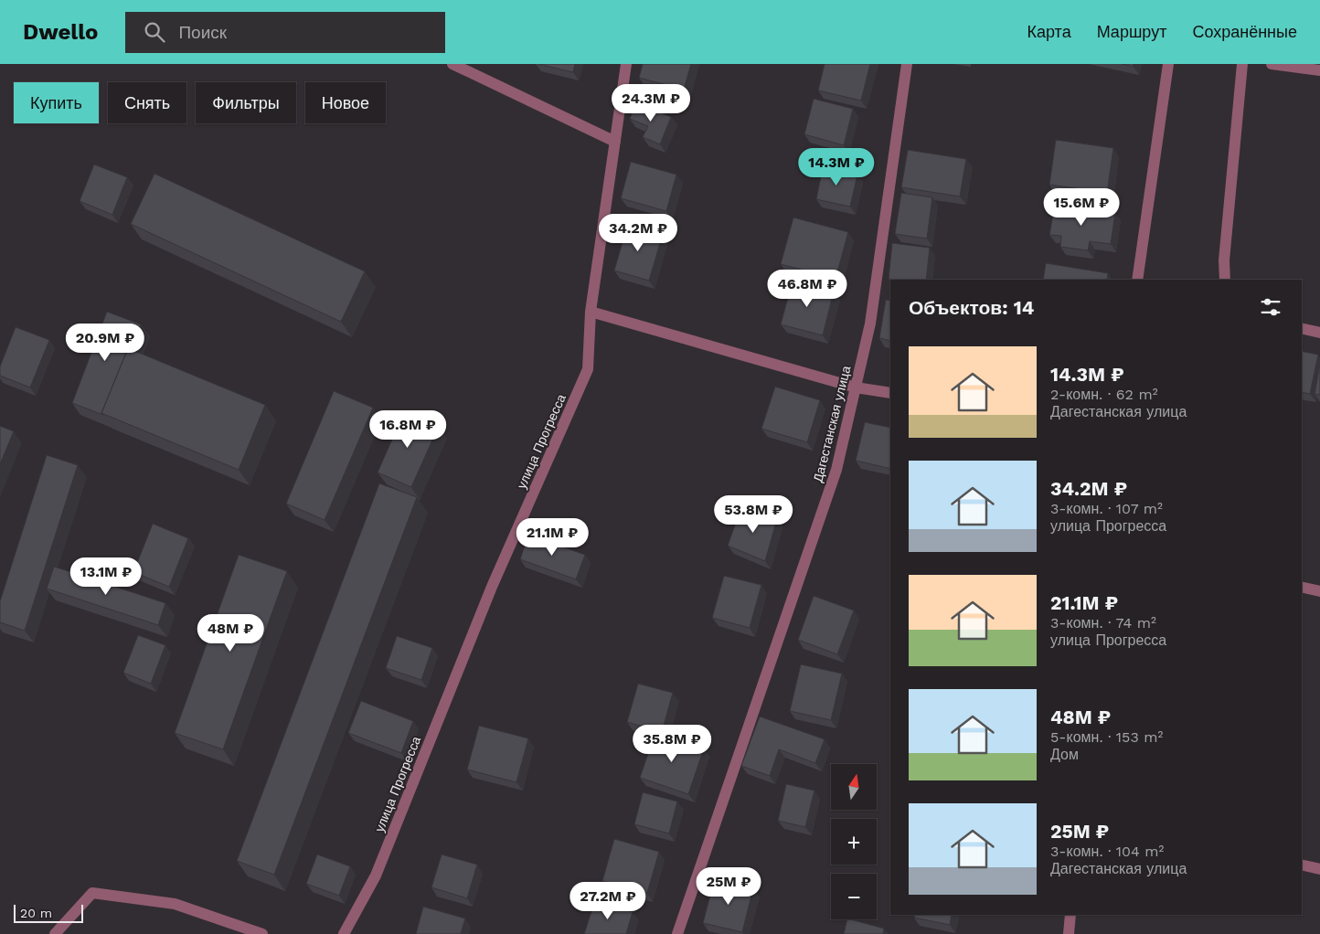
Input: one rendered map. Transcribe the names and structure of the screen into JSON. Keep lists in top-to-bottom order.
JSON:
{
  "streets": {
    "street": ["Дагестанская улица", "улица Прогресса"]
  },
  "scale_bar": "20 m",
  "north": "top",
  "page": {
    "header": "Dwello",
    "search": "Поиск",
    "nav": ["Карта", "Маршрут", "Сохранённые"],
    "chip": [
      "Купить",
      "Снять",
      "Фильтры",
      "Новое"
    ],
    "price": [
      "24.3M ₽",
      "14.3M ₽",
      "15.6M ₽",
      "34.2M ₽",
      "46.8M ₽",
      "20.9M ₽",
      "16.8M ₽",
      "53.8M ₽",
      "21.1M ₽",
      "13.1M ₽",
      "48M ₽",
      "35.8M ₽",
      "25M ₽",
      "27.2M ₽"
    ],
    "heading": "Объектов: 14",
    "list": [
      {
        "name": "14.3M ₽",
        "note": "2-комн. · 62 m² · Дагестанская улица"
      },
      {
        "name": "34.2M ₽",
        "note": "3-комн. · 107 m² · улица Прогресса"
      },
      {
        "name": "21.1M ₽",
        "note": "3-комн. · 74 m² · улица Прогресса"
      },
      {
        "name": "48M ₽",
        "note": "5-комн. · 153 m² · Дом"
      },
      {
        "name": "25M ₽",
        "note": "3-комн. · 104 m² · Дагестанская улица"
      }
    ],
    "map_buttons": ["+", "−"],
    "scale": "20 m"
  }
}
